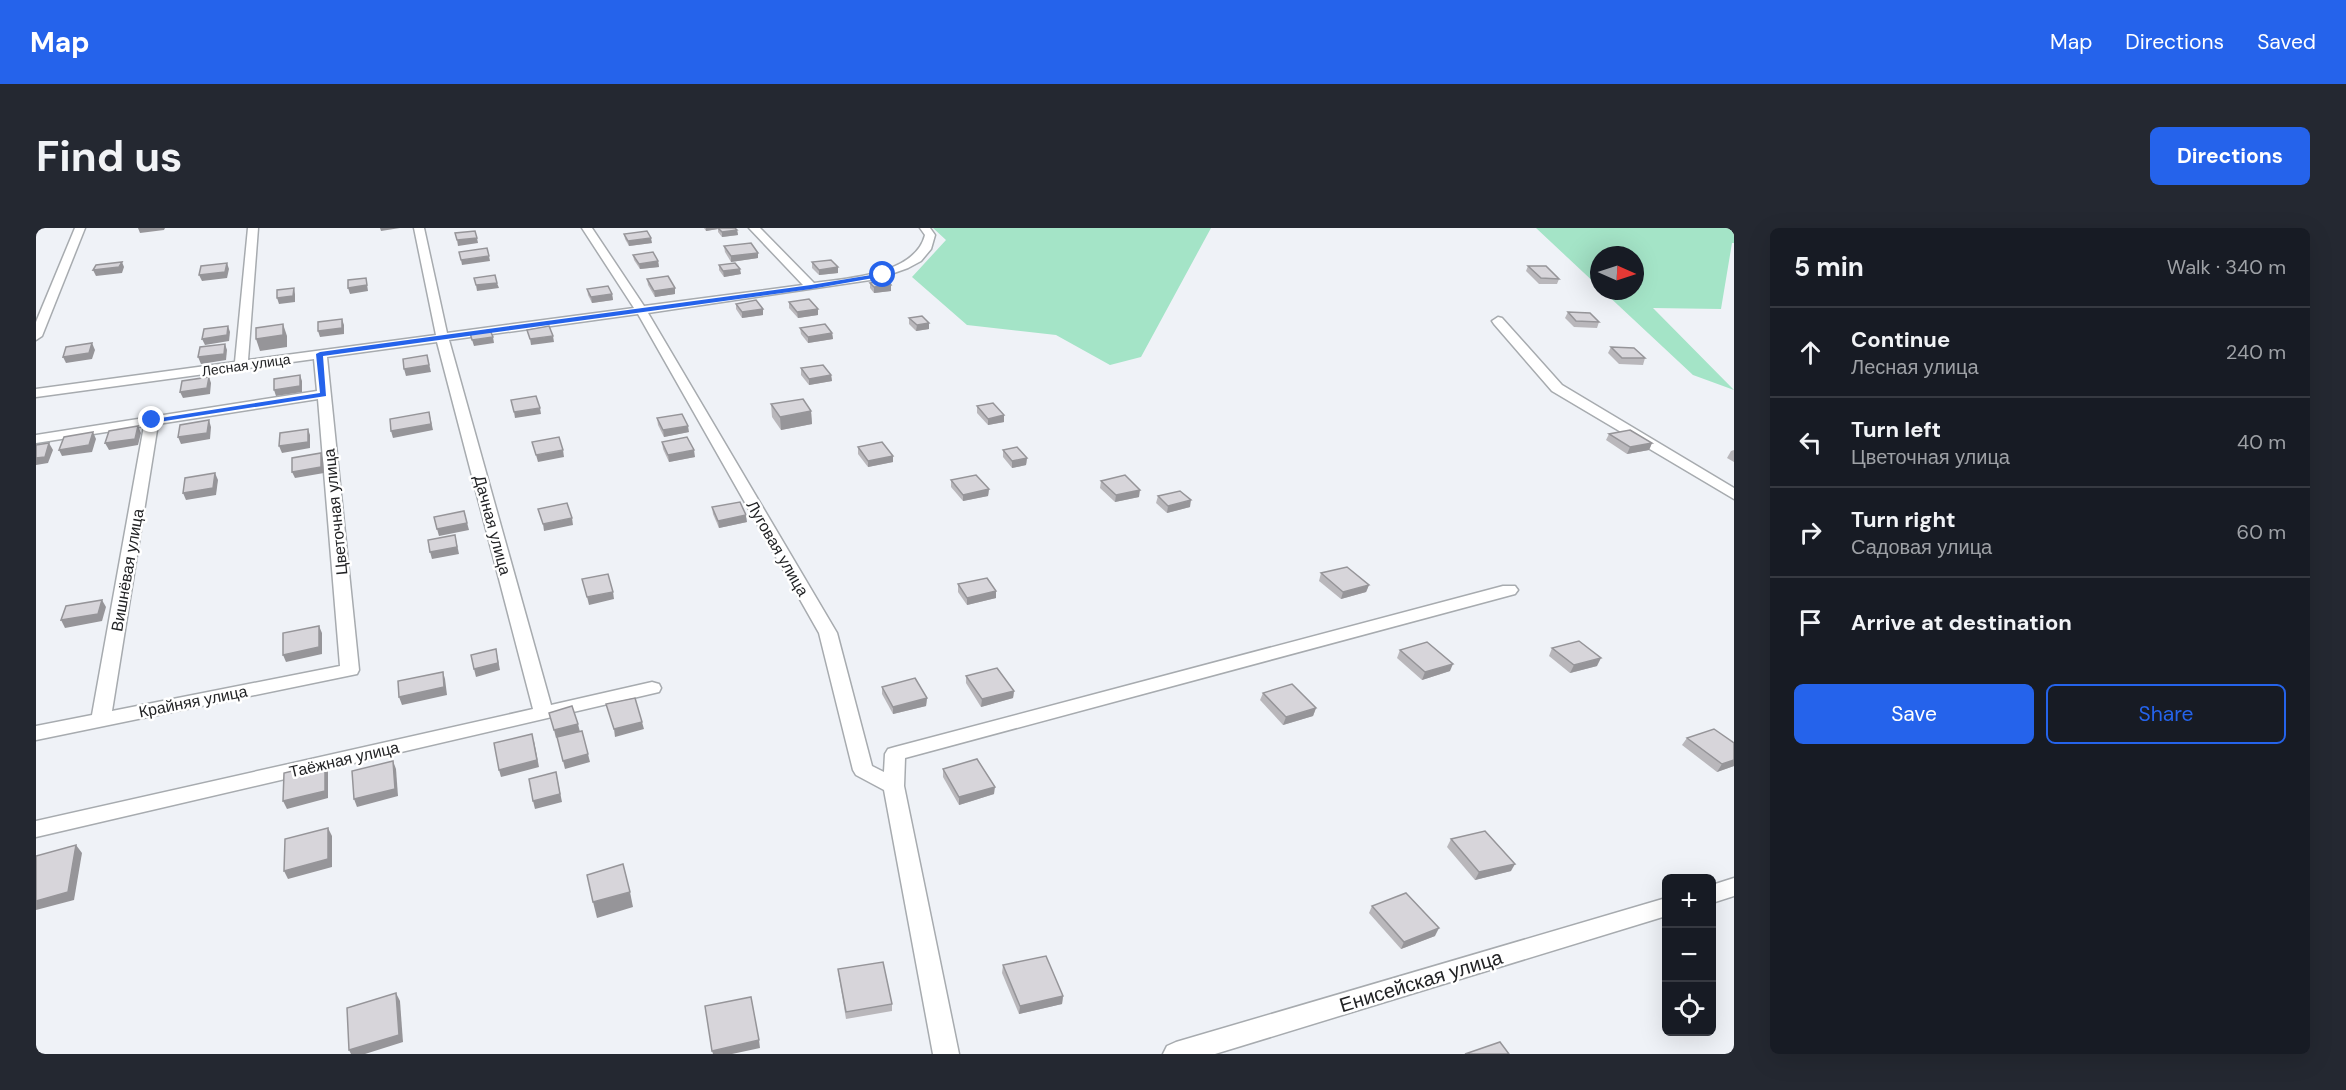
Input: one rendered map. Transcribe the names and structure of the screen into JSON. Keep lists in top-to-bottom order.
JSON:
{
  "streets": {
    "street": [
      "Лесная улица",
      "Цветочная улица",
      "Дачная улица",
      "Луговая улица",
      "Вишнёвая улица",
      "Крайняя улица",
      "Таёжная улица",
      "Енисейская улица"
    ]
  },
  "crossings": [
    ["Лесная улица", "Цветочная улица"],
    ["Лесная улица", "Дачная улица"],
    ["Лесная улица", "Луговая улица"],
    ["Цветочная улица", "Крайняя улица"],
    ["Дачная улица", "Таёжная улица"],
    ["Вишнёвая улица", "Крайняя улица"]
  ],
  "north": "right",
  "page": {
    "header": "Map",
    "nav": ["Map", "Directions", "Saved"],
    "buttons": [
      "Directions",
      ["Save", "Share"]
    ],
    "title": "Find us",
    "heading": ["5 min", "Walk · 340 m"],
    "list": [
      ["Continue", "Лесная улица", "240 m"],
      ["Turn left", "Цветочная улица", "40 m"],
      ["Turn right", "Садовая улица", "60 m"],
      "Arrive at destination"
    ],
    "map_buttons": ["+", "−"]
  }
}
